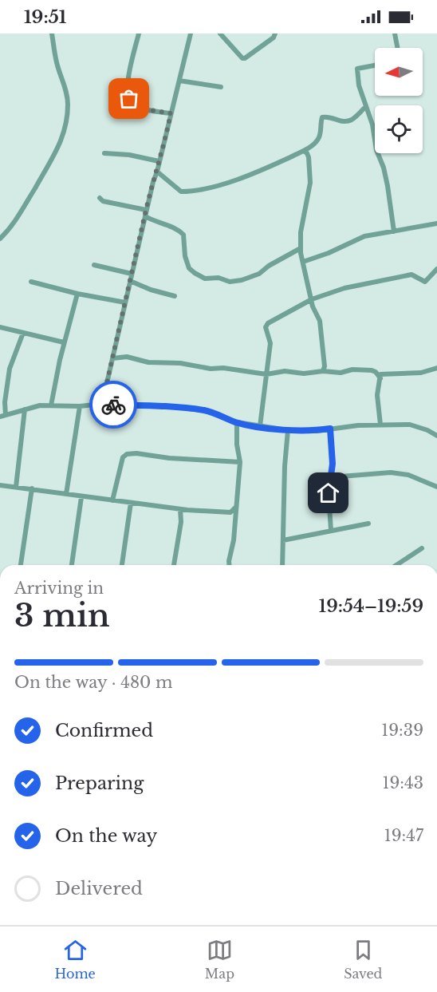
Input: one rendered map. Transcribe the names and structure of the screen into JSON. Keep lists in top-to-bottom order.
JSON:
{
  "north": "left",
  "page": {
    "status": "19:51",
    "heading": ["3 min", "Arriving in", "19:54–19:59"],
    "bar": "On the way · 480 m",
    "list": [
      ["Confirmed", "19:39"],
      ["Preparing", "19:43"],
      ["On the way", "19:47"],
      "Delivered"
    ],
    "tabs": ["Home", "Map", "Saved"]
  }
}
